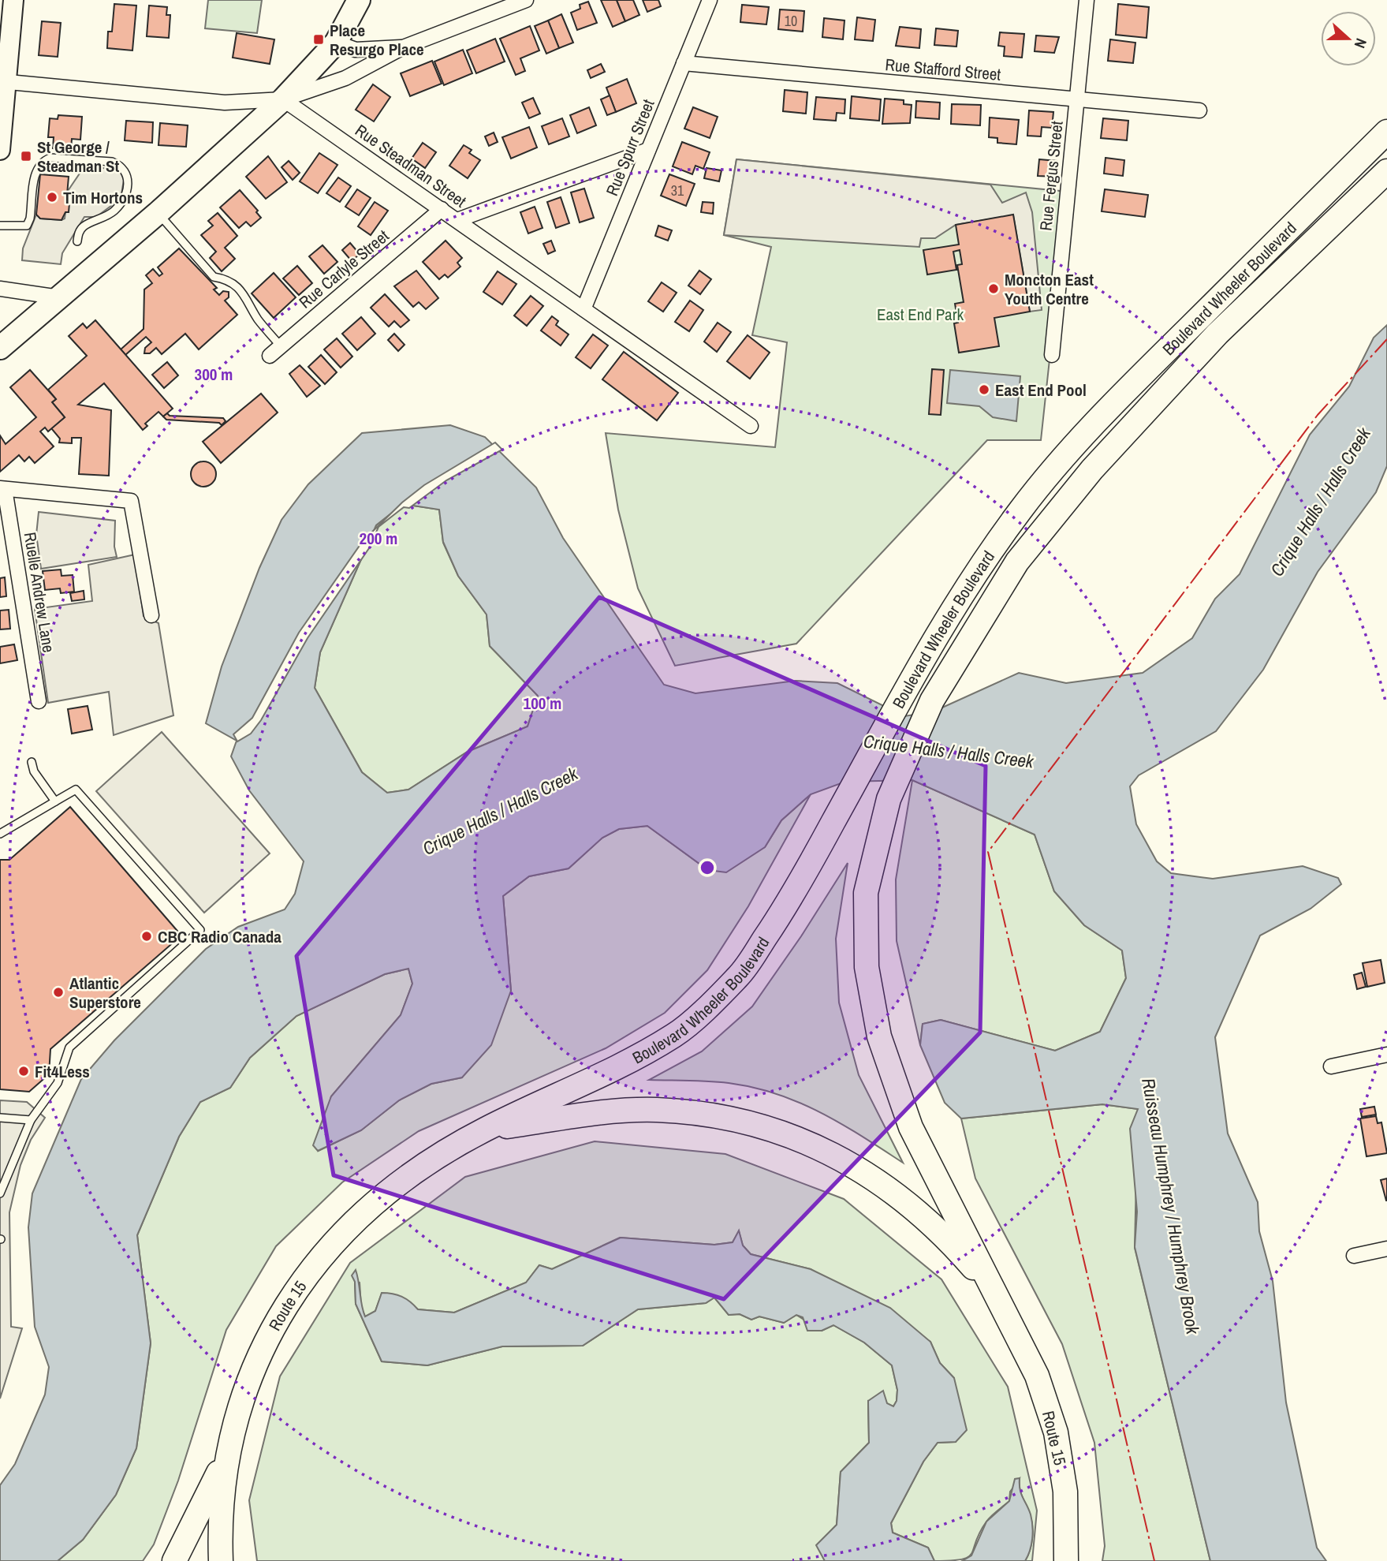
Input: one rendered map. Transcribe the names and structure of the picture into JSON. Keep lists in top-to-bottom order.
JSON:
{
  "streets": {
    "highway": ["Boulevard Wheeler Boulevard", "Route 15"],
    "street": [
      "Rue Stafford Street",
      "Rue Spurr Street",
      "Rue Steadman Street",
      "Rue Fergus Street",
      "Rue Carlyle Street",
      "Ruelle Andrew Lane"
    ]
  },
  "crossings": [
    ["Rue Stafford Street", "Rue Spurr Street"],
    ["Rue Stafford Street", "Rue Fergus Street"],
    ["Rue Spurr Street", "Rue Steadman Street"],
    ["Rue Steadman Street", "Rue Carlyle Street"],
    ["Boulevard Wheeler Boulevard", "Route 15"]
  ],
  "water": ["Crique Halls / Halls Creek", "Ruisseau Humphrey / Humphrey Brook"],
  "parks": ["East End Park"],
  "places": {
    "transit": ["Place Resurgo Place", "St George / Steadman St"],
    "other": [
      "Tim Hortons",
      "Moncton East Youth Centre",
      "East End Pool",
      "CBC Radio Canada",
      "Atlantic Superstore",
      "Fit4Less"
    ]
  },
  "house_numbers": ["10", "31"],
  "north": "right",
  "rings": ["300 m", "200 m", "100 m"]
}
